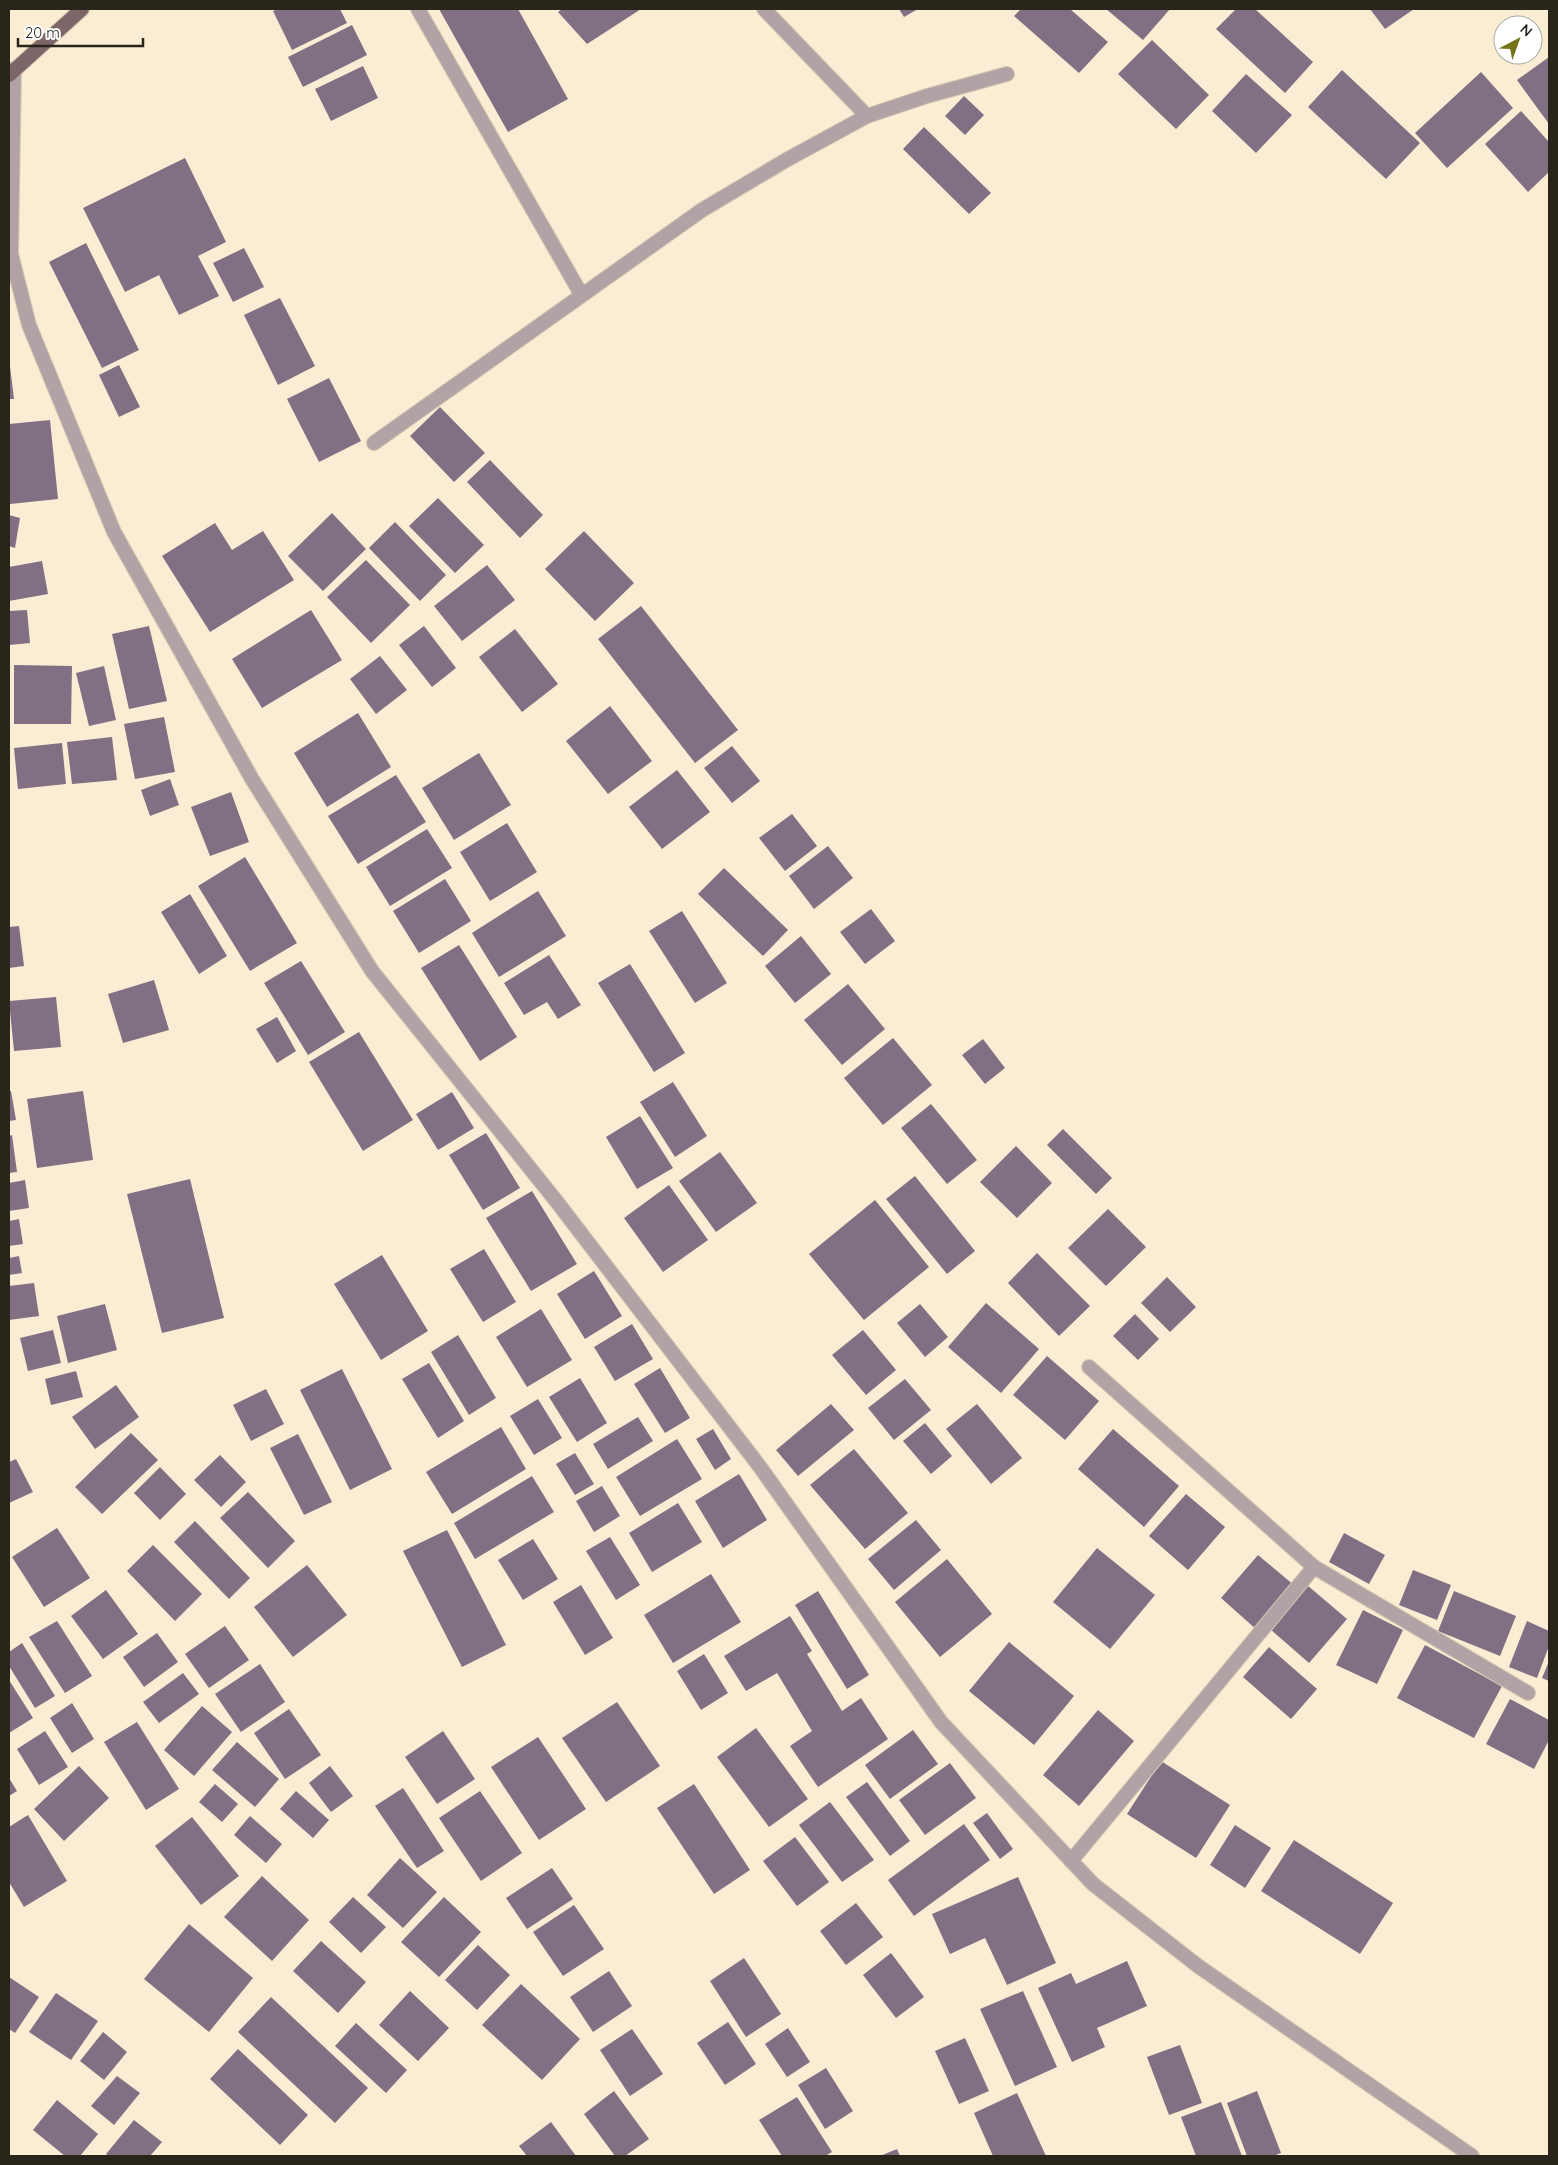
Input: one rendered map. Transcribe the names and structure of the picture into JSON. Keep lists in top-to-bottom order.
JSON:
{
  "scale_bar": "20 m",
  "north": "top right"
}
